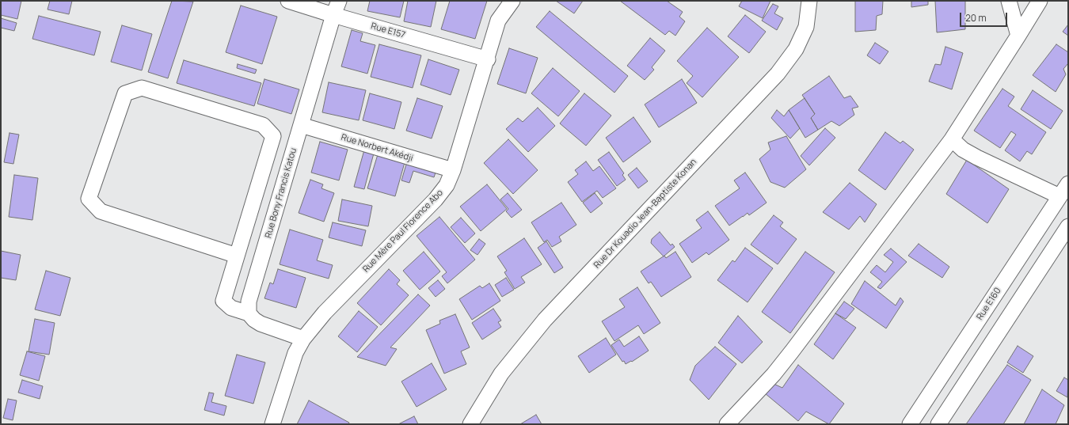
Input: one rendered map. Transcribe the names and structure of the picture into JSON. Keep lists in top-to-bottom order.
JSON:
{
  "streets": {
    "street": [
      "Rue E157",
      "Rue Norbert Akédji",
      "Rue Bony Francis Katou",
      "Rue Dr Kouadio Jean-Baptiste Konan",
      "Rue Mère Paul Florence Abo",
      "Rue E160"
    ]
  },
  "crossings": [
    ["Rue E157", "Rue Bony Francis Katou"],
    ["Rue E157", "Rue Mère Paul Florence Abo"],
    ["Rue Norbert Akédji", "Rue Bony Francis Katou"],
    ["Rue Norbert Akédji", "Rue Mère Paul Florence Abo"]
  ],
  "scale_bar": "20 m"
}
